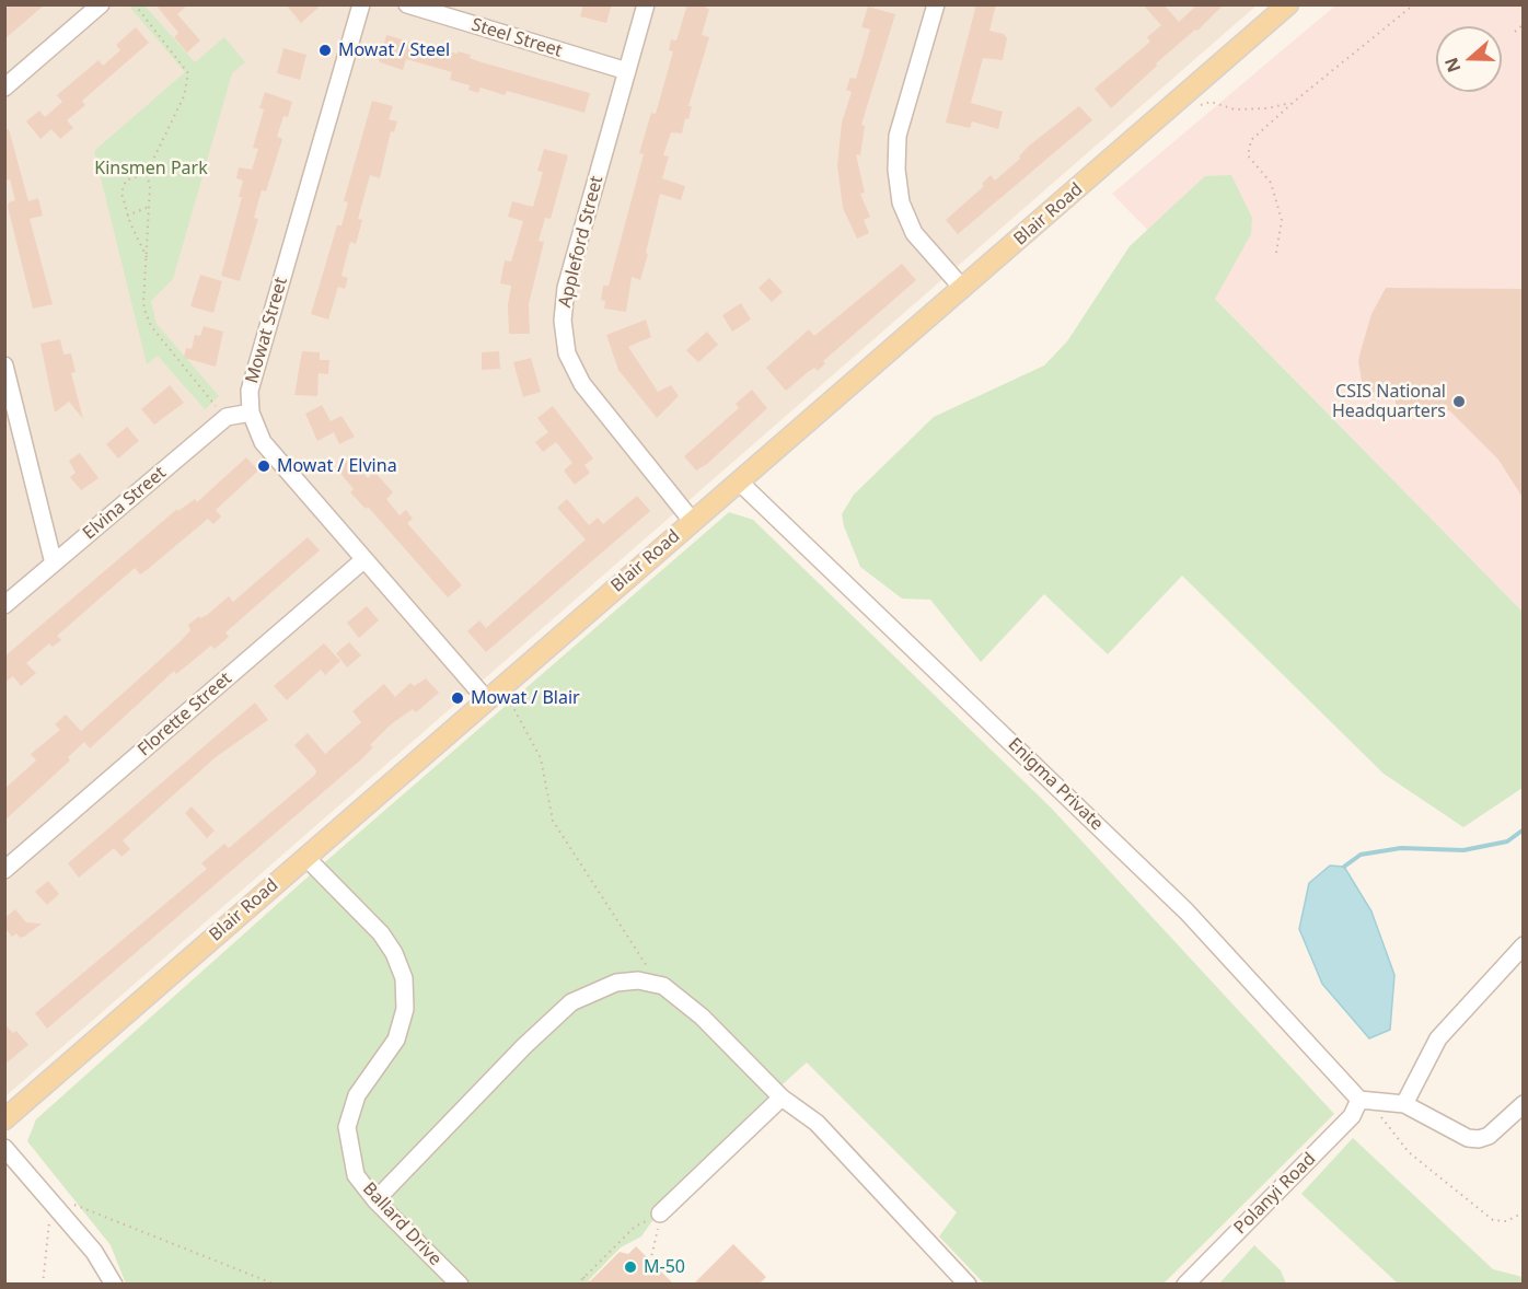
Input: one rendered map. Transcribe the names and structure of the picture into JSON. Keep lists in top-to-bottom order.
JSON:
{
  "streets": {
    "main road": ["Blair Road"],
    "street": [
      "Steel Street",
      "Appleford Street",
      "Mowat Street",
      "Elvina Street",
      "Florette Street",
      "Enigma Private",
      "Polanyi Road",
      "Ballard Drive"
    ]
  },
  "crossings": [
    ["Steel Street", "Appleford Street"],
    ["Blair Road", "Appleford Street"],
    ["Blair Road", "Mowat Street"],
    ["Blair Road", "Enigma Private"],
    ["Blair Road", "Ballard Drive"],
    ["Mowat Street", "Elvina Street"],
    ["Mowat Street", "Florette Street"],
    ["Enigma Private", "Polanyi Road"]
  ],
  "parks": ["Kinsmen Park"],
  "places": [
    "Mowat / Steel",
    "CSIS National Headquarters",
    "Mowat / Elvina",
    "Mowat / Blair",
    "M-50"
  ],
  "north": "left"
}
